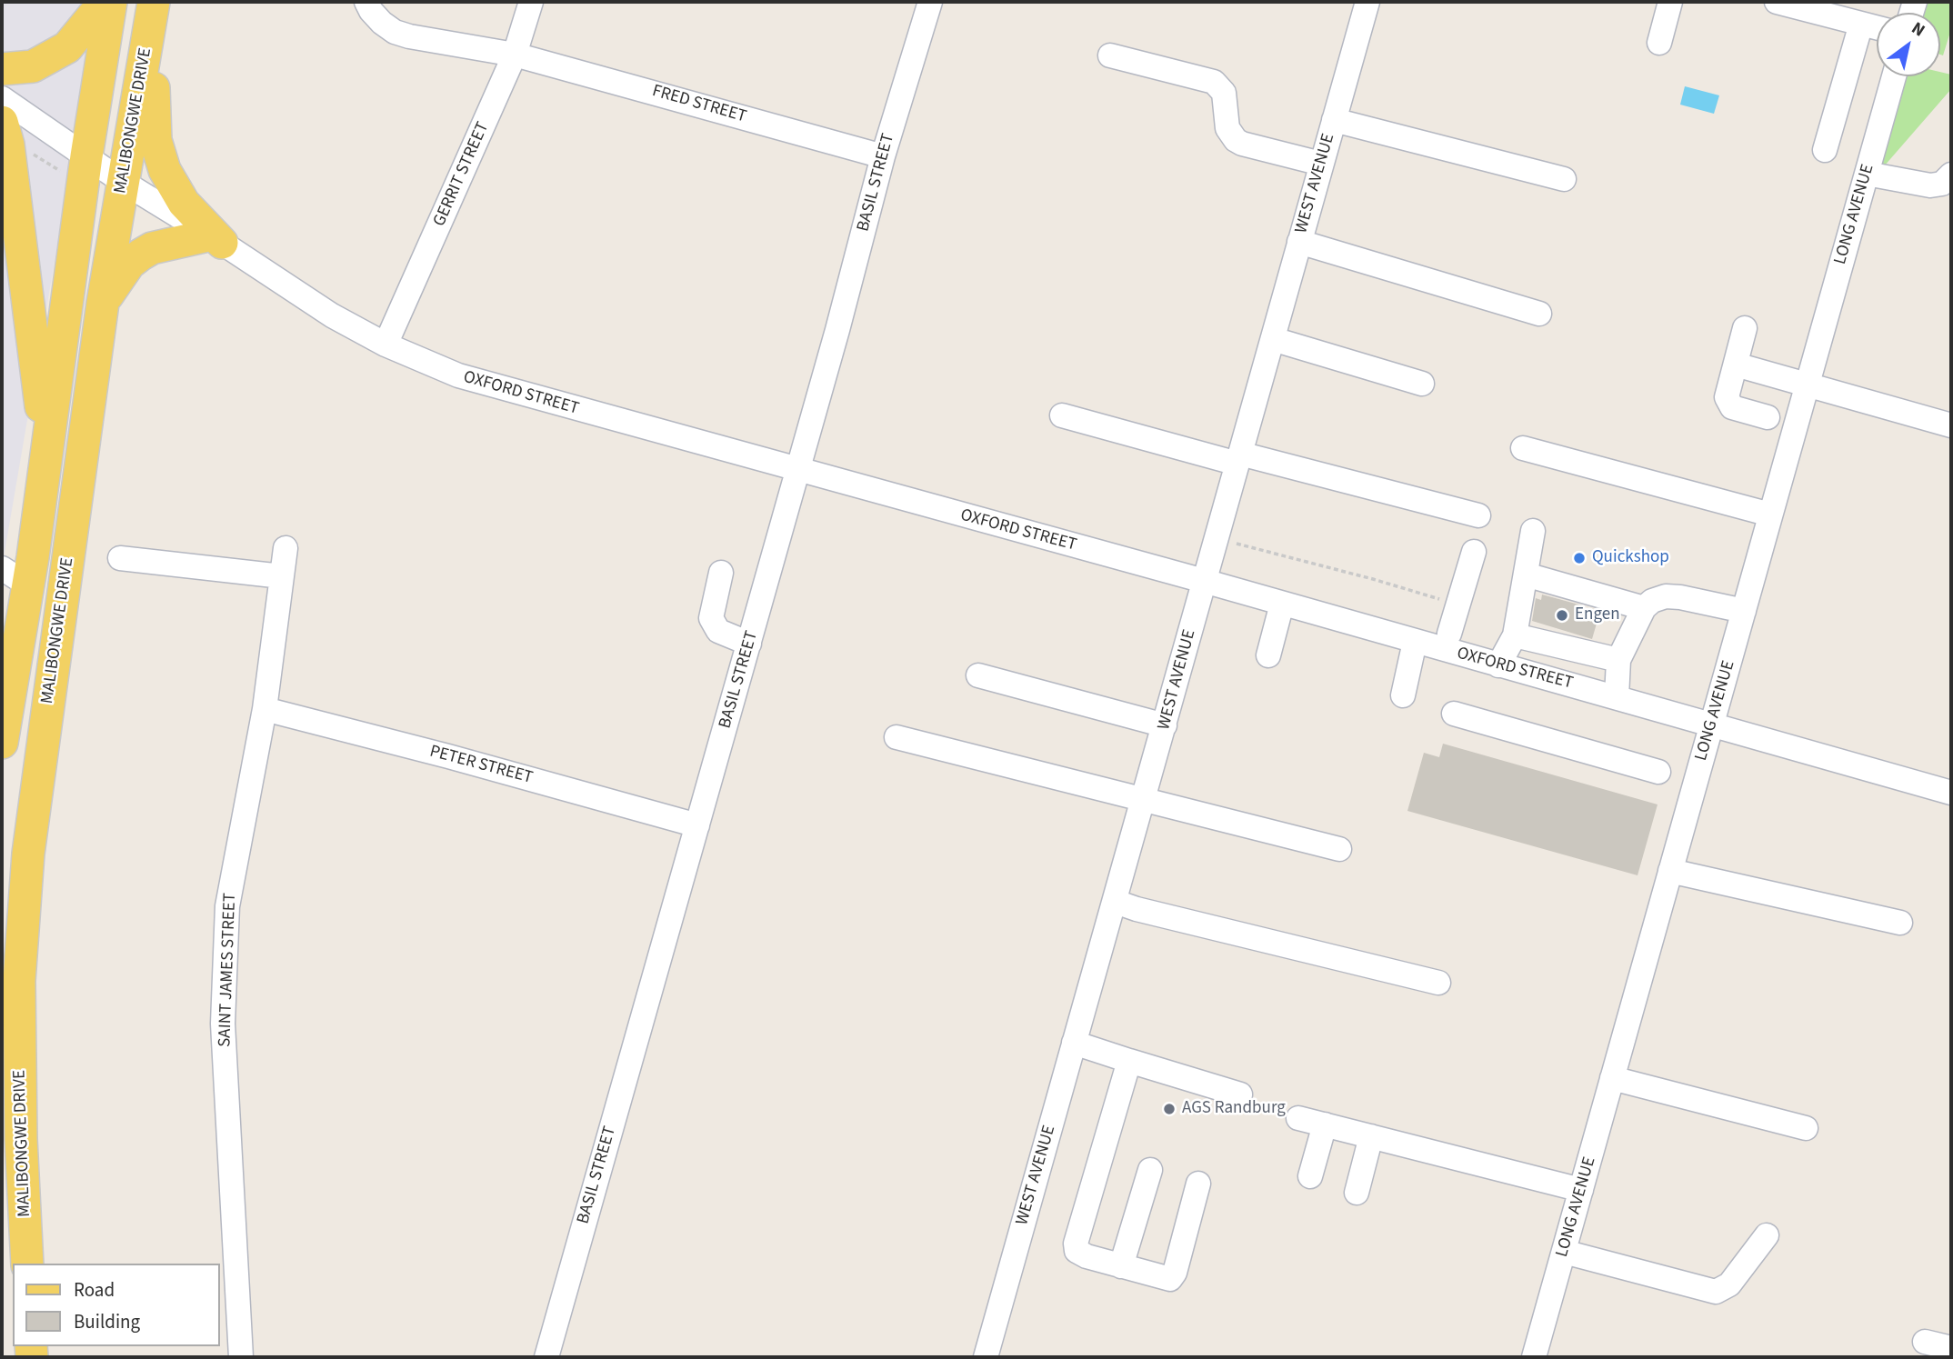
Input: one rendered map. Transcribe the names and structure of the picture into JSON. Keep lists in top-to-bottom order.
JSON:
{
  "streets": {
    "main road": ["MALIBONGWE DRIVE"],
    "street": [
      "FRED STREET",
      "GERRIT STREET",
      "BASIL STREET",
      "WEST AVENUE",
      "LONG AVENUE",
      "OXFORD STREET",
      "PETER STREET",
      "SAINT JAMES STREET"
    ]
  },
  "crossings": [
    ["FRED STREET", "GERRIT STREET"],
    ["FRED STREET", "BASIL STREET"],
    ["MALIBONGWE DRIVE", "OXFORD STREET"],
    ["GERRIT STREET", "OXFORD STREET"],
    ["BASIL STREET", "OXFORD STREET"],
    ["BASIL STREET", "PETER STREET"],
    ["WEST AVENUE", "OXFORD STREET"],
    ["LONG AVENUE", "OXFORD STREET"],
    ["PETER STREET", "SAINT JAMES STREET"]
  ],
  "places": ["Quickshop", "Engen", "AGS Randburg"],
  "legend": ["Road", "Building"],
  "north": "top right"
}
